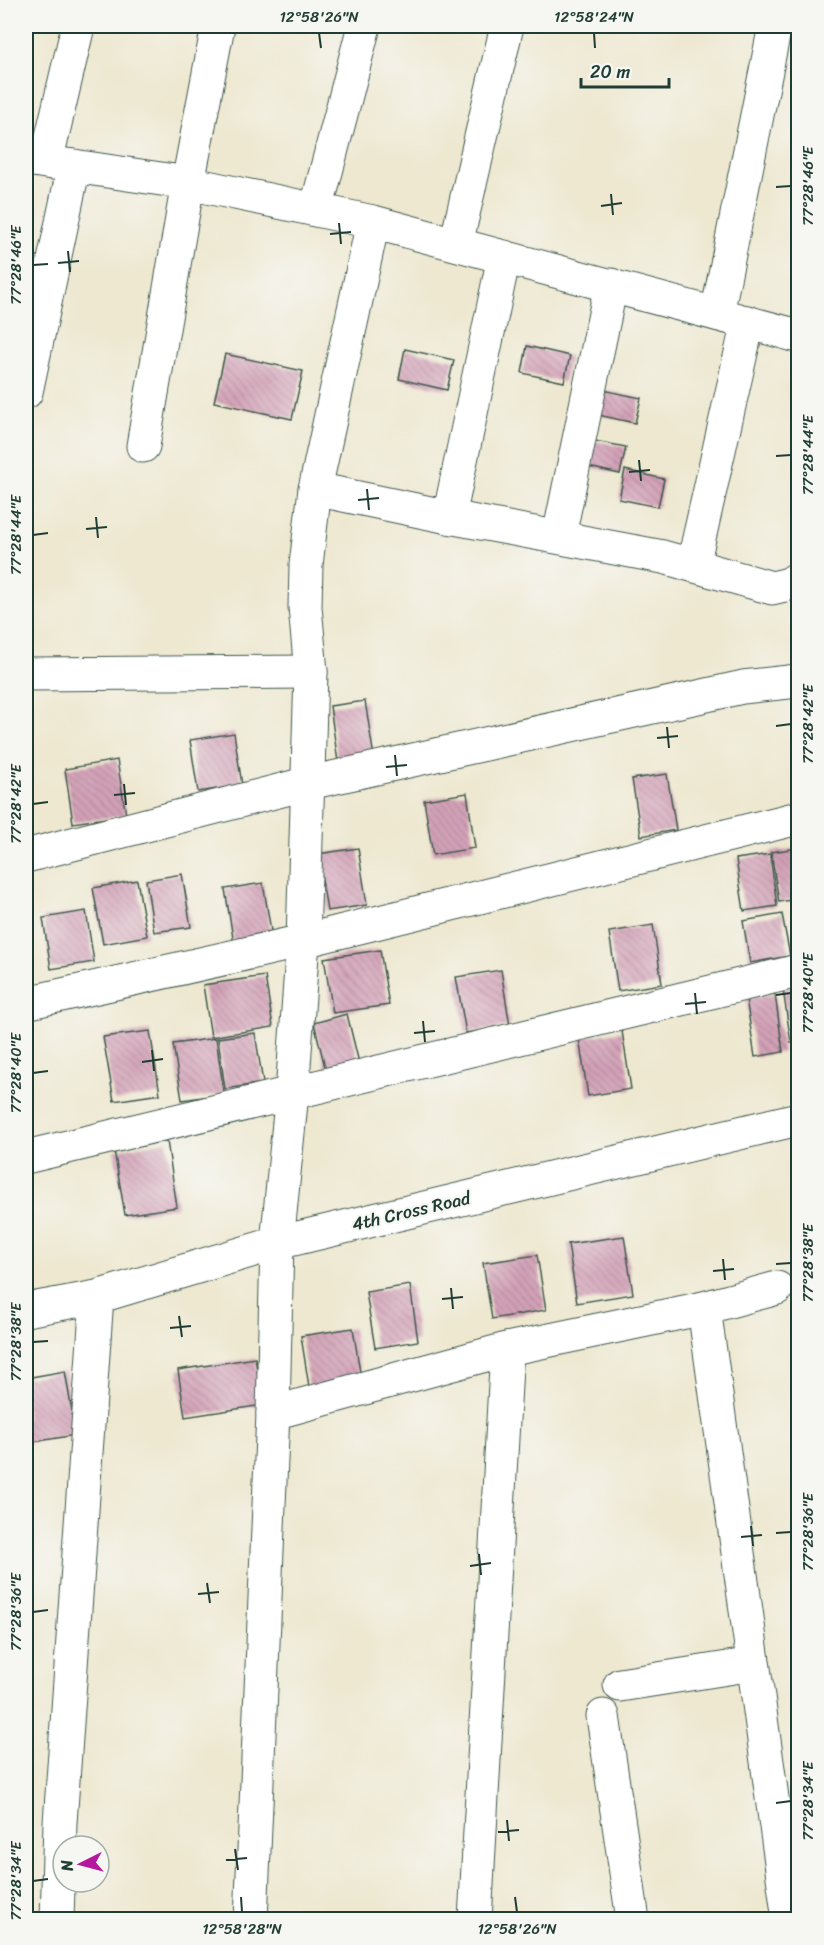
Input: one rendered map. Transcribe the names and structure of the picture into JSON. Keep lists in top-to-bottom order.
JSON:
{
  "streets": {
    "street": ["4th Cross Road"]
  },
  "scale_bar": "20 m",
  "north": "left",
  "coordinates": [
    "12°58'26\"N",
    "12°58'24\"N",
    "77°28'46\"E",
    "77°28'44\"E",
    "77°28'42\"E",
    "77°28'40\"E",
    "77°28'38\"E",
    "77°28'36\"E",
    "77°28'34\"E",
    "12°58'28\"N"
  ]
}
